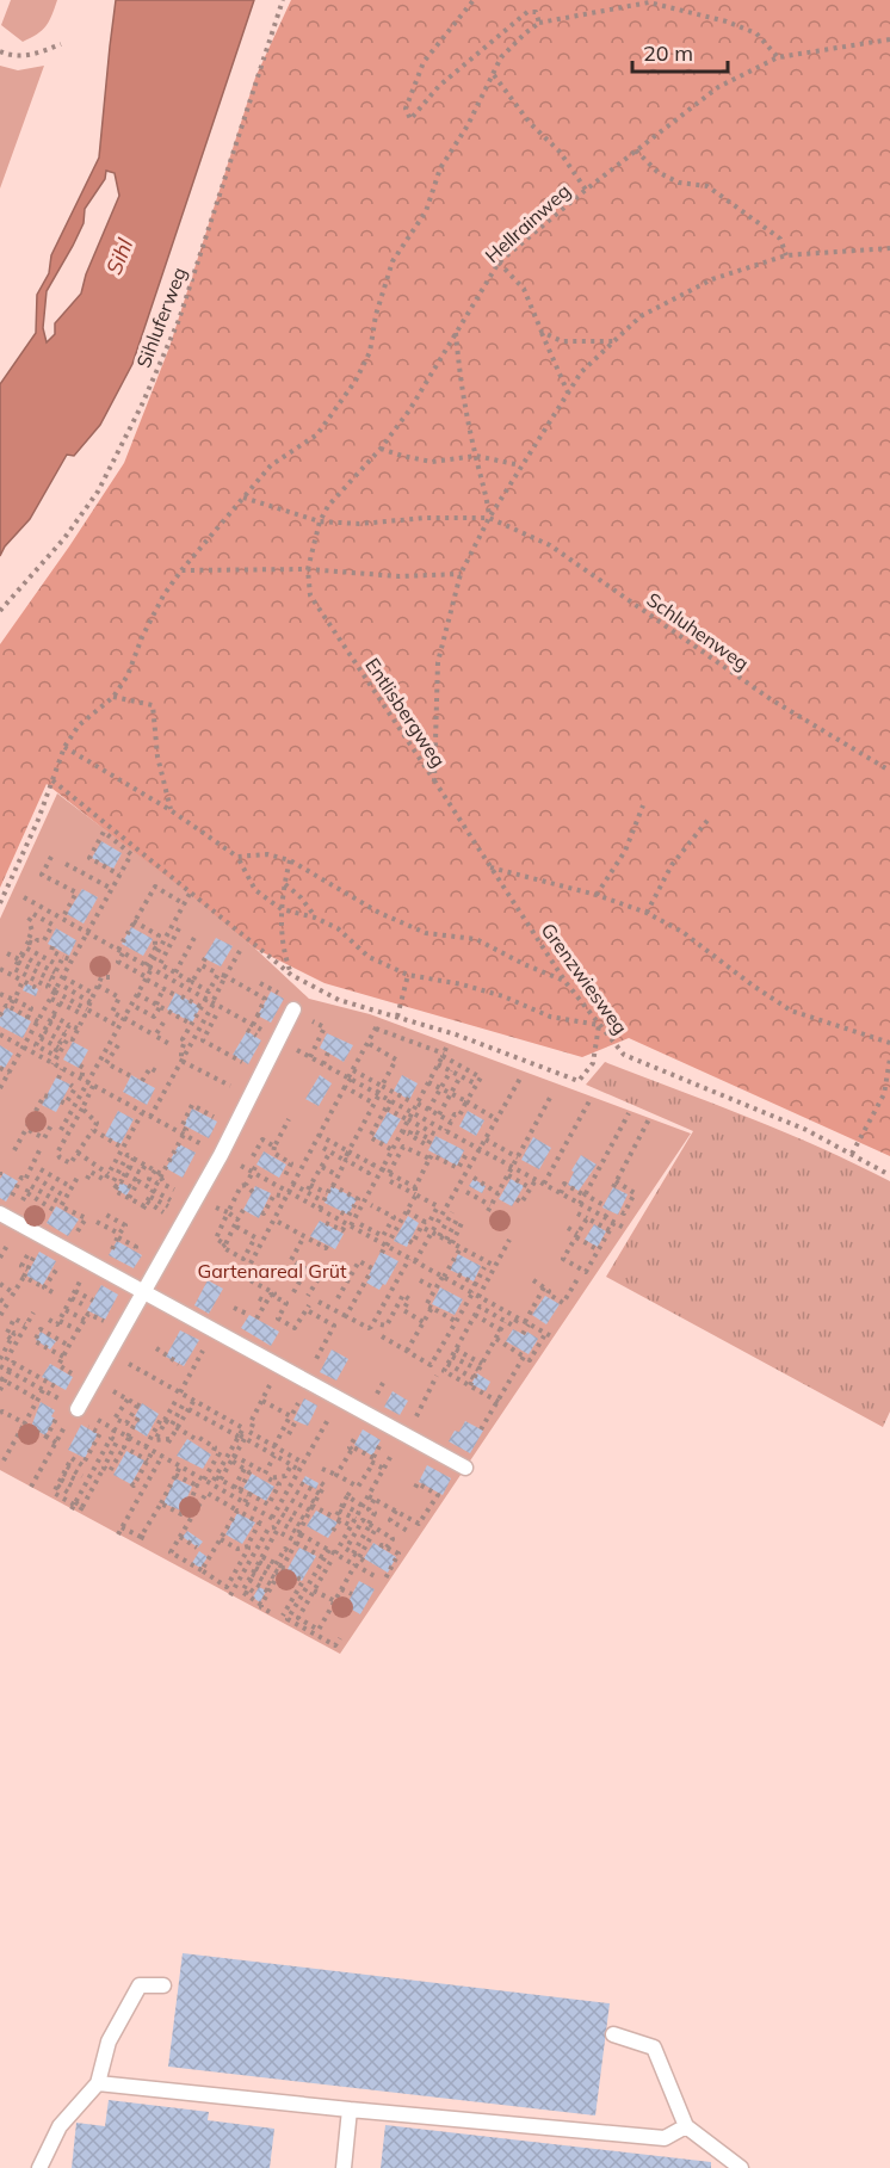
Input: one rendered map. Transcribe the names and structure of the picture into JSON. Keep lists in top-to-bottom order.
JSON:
{
  "streets": {
    "path": [
      "Hellrainweg",
      "Sihluferweg",
      "Schluhenweg",
      "Entlisbergweg",
      "Grenzwiesweg"
    ]
  },
  "crossings": [
    ["Hellrainweg", "Entlisbergweg"],
    ["Schluhenweg", "Entlisbergweg"],
    ["Entlisbergweg", "Grenzwiesweg"]
  ],
  "water": ["Sihl"],
  "parks": ["Gartenareal Grüt"],
  "scale_bar": "20 m"
}
